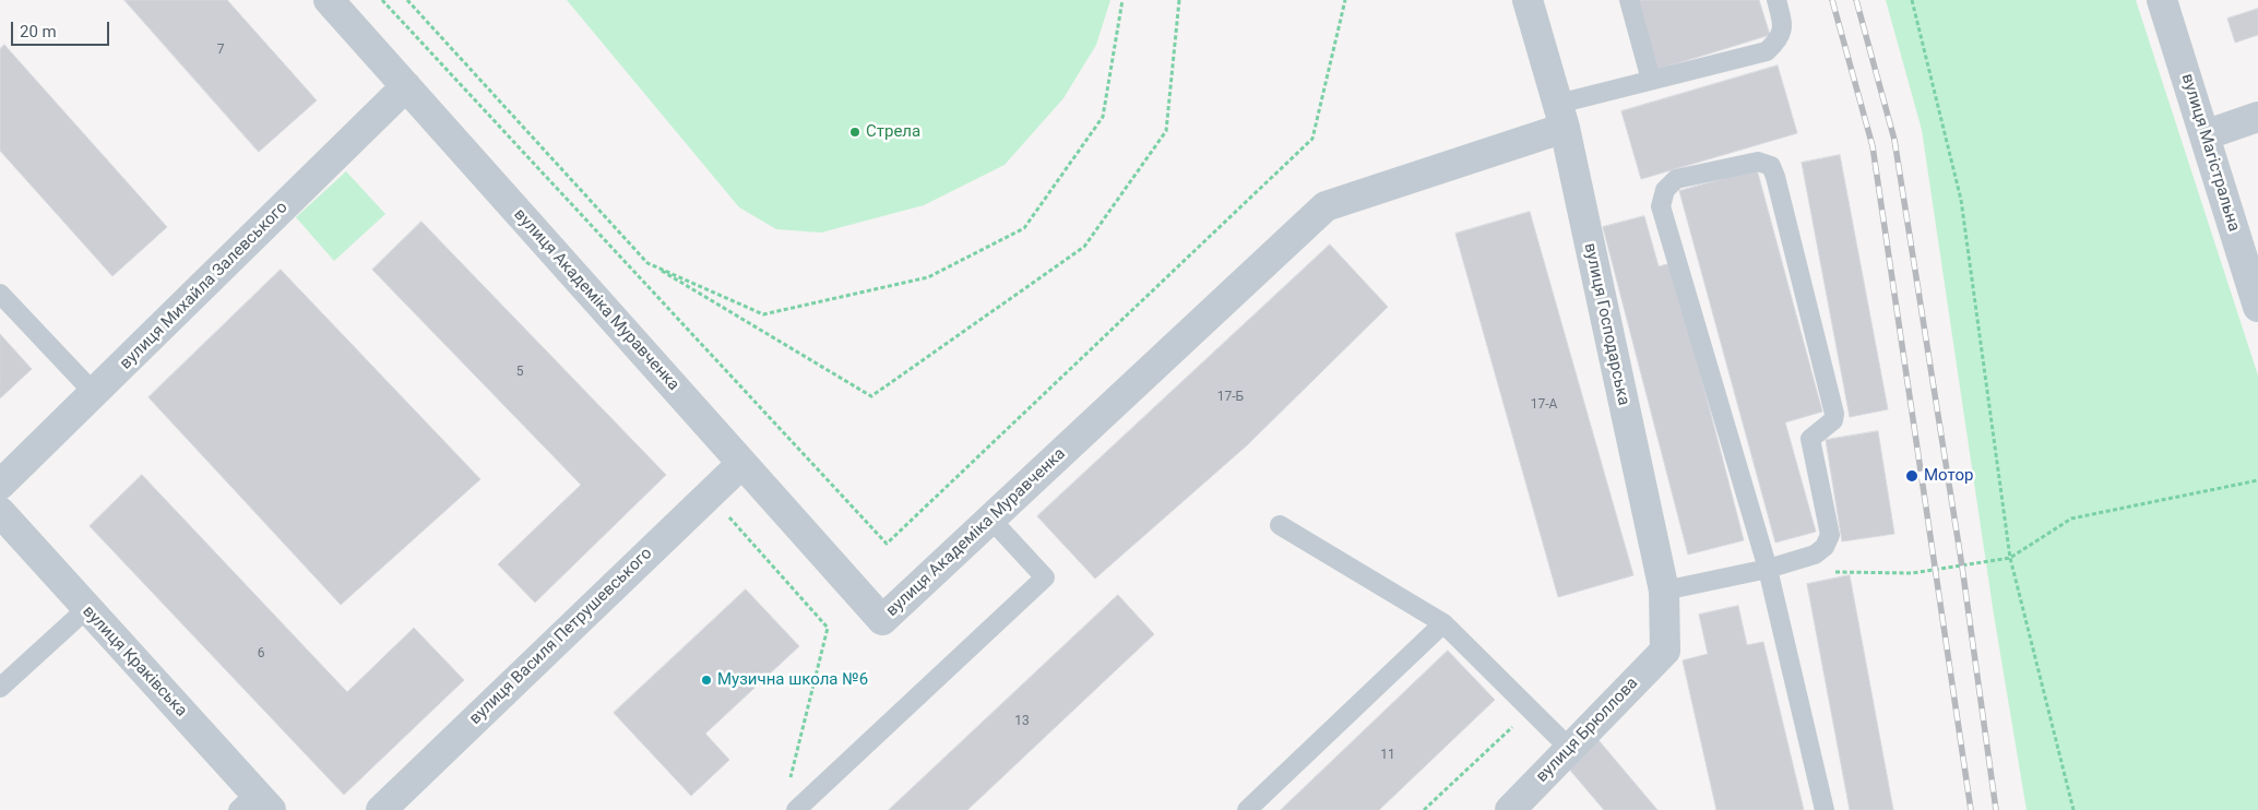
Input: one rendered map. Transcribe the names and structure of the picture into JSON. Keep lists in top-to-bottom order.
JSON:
{
  "streets": {
    "street": [
      "вулиця Магістральна",
      "вулиця Михайла Залевського",
      "вулиця Академіка Муравченка",
      "вулиця Господарська",
      "вулиця Василя Петрушевського",
      "вулиця Краківська",
      "вулиця Брюллова"
    ]
  },
  "crossings": [
    ["вулиця Михайла Залевського", "вулиця Академіка Муравченка"],
    ["вулиця Академіка Муравченка", "вулиця Господарська"],
    ["вулиця Академіка Муравченка", "вулиця Василя Петрушевського"],
    ["вулиця Господарська", "вулиця Брюллова"]
  ],
  "places": ["Стрела", "Мотор", "Музична школа №6"],
  "house_numbers": [
    "7",
    "5",
    "17-Б",
    "17-А",
    "6",
    "13",
    "11"
  ],
  "scale_bar": "20 m"
}
